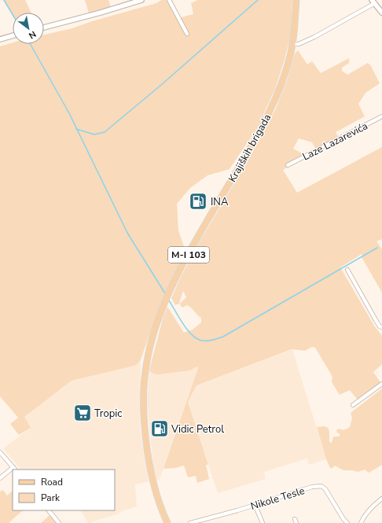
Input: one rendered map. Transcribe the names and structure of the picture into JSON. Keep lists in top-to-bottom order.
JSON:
{
  "streets": {
    "main road": ["Krajiških brigada", "M-I 103"],
    "street": ["Laze Lazarevića", "Nikole Tesle"]
  },
  "places": {
    "fuel station": ["INA", "Vidic Petrol"],
    "supermarket": ["Tropic"]
  },
  "legend": ["Road", "Park"],
  "north": "bottom right"
}
